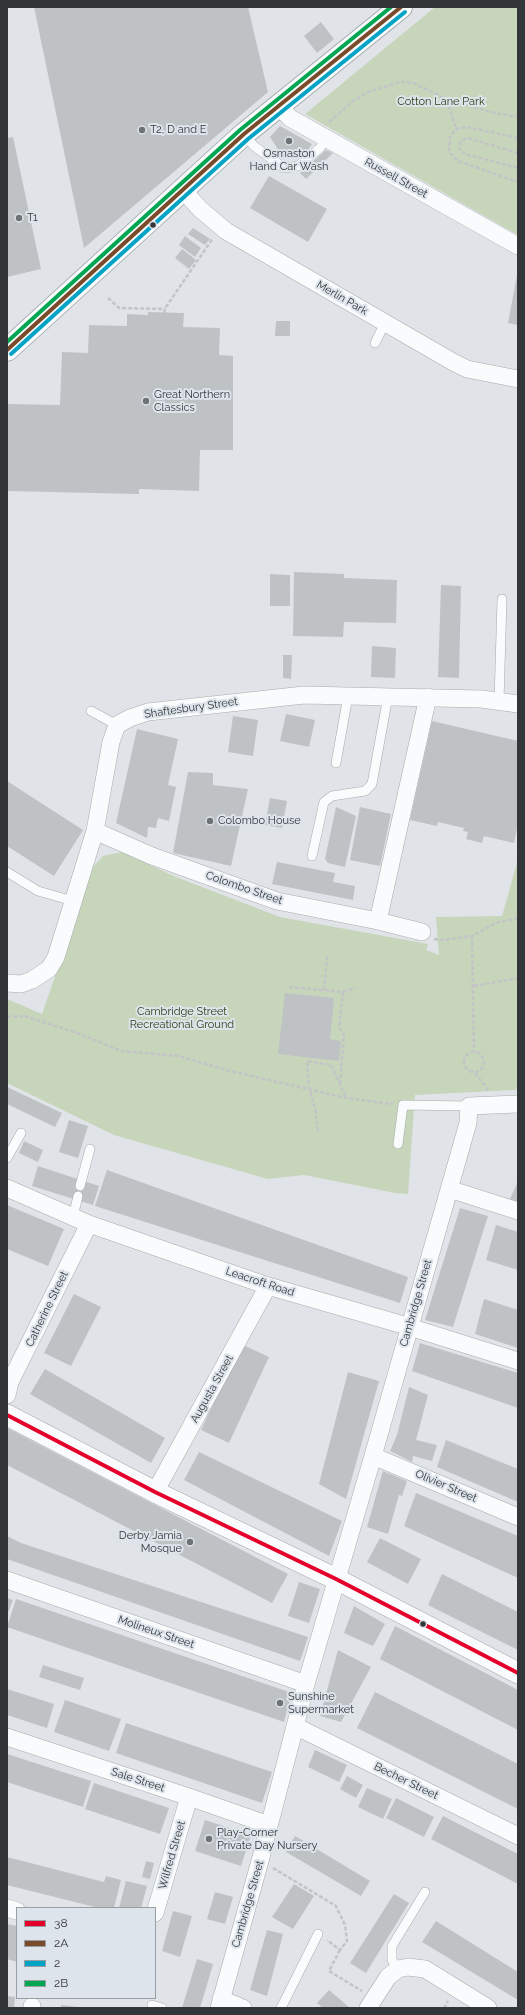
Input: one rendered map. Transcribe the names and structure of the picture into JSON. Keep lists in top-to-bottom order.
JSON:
{
  "streets": {
    "street": [
      "Russell Street",
      "Merlin Park",
      "Shaftesbury Street",
      "Colombo Street",
      "Leacroft Road",
      "Cambridge Street",
      "Catherine Street",
      "Augusta Street",
      "Olivier Street",
      "Molineux Street",
      "Sale Street",
      "Becher Street",
      "Wilfred Street"
    ]
  },
  "crossings": [
    ["Leacroft Road", "Cambridge Street"],
    ["Leacroft Road", "Catherine Street"],
    ["Leacroft Road", "Augusta Street"],
    ["Cambridge Street", "Olivier Street"],
    ["Cambridge Street", "Molineux Street"],
    ["Cambridge Street", "Sale Street"],
    ["Cambridge Street", "Becher Street"],
    ["Sale Street", "Wilfred Street"]
  ],
  "parks": ["Cotton Lane Park", "Cambridge Street Recreational Ground"],
  "places": [
    "T2, D and E",
    "Osmaston Hand Car Wash",
    "T1",
    "Great Northern Classics",
    "Colombo House",
    "Derby Jamia Mosque",
    "Sunshine Supermarket",
    "Play-Corner Private Day Nursery"
  ],
  "lines": [
    "transit line 2A",
    "transit line 2B",
    "transit line 2",
    "transit line 38"
  ],
  "legend": [
    "38",
    "2A",
    "2",
    "2B"
  ]
}
